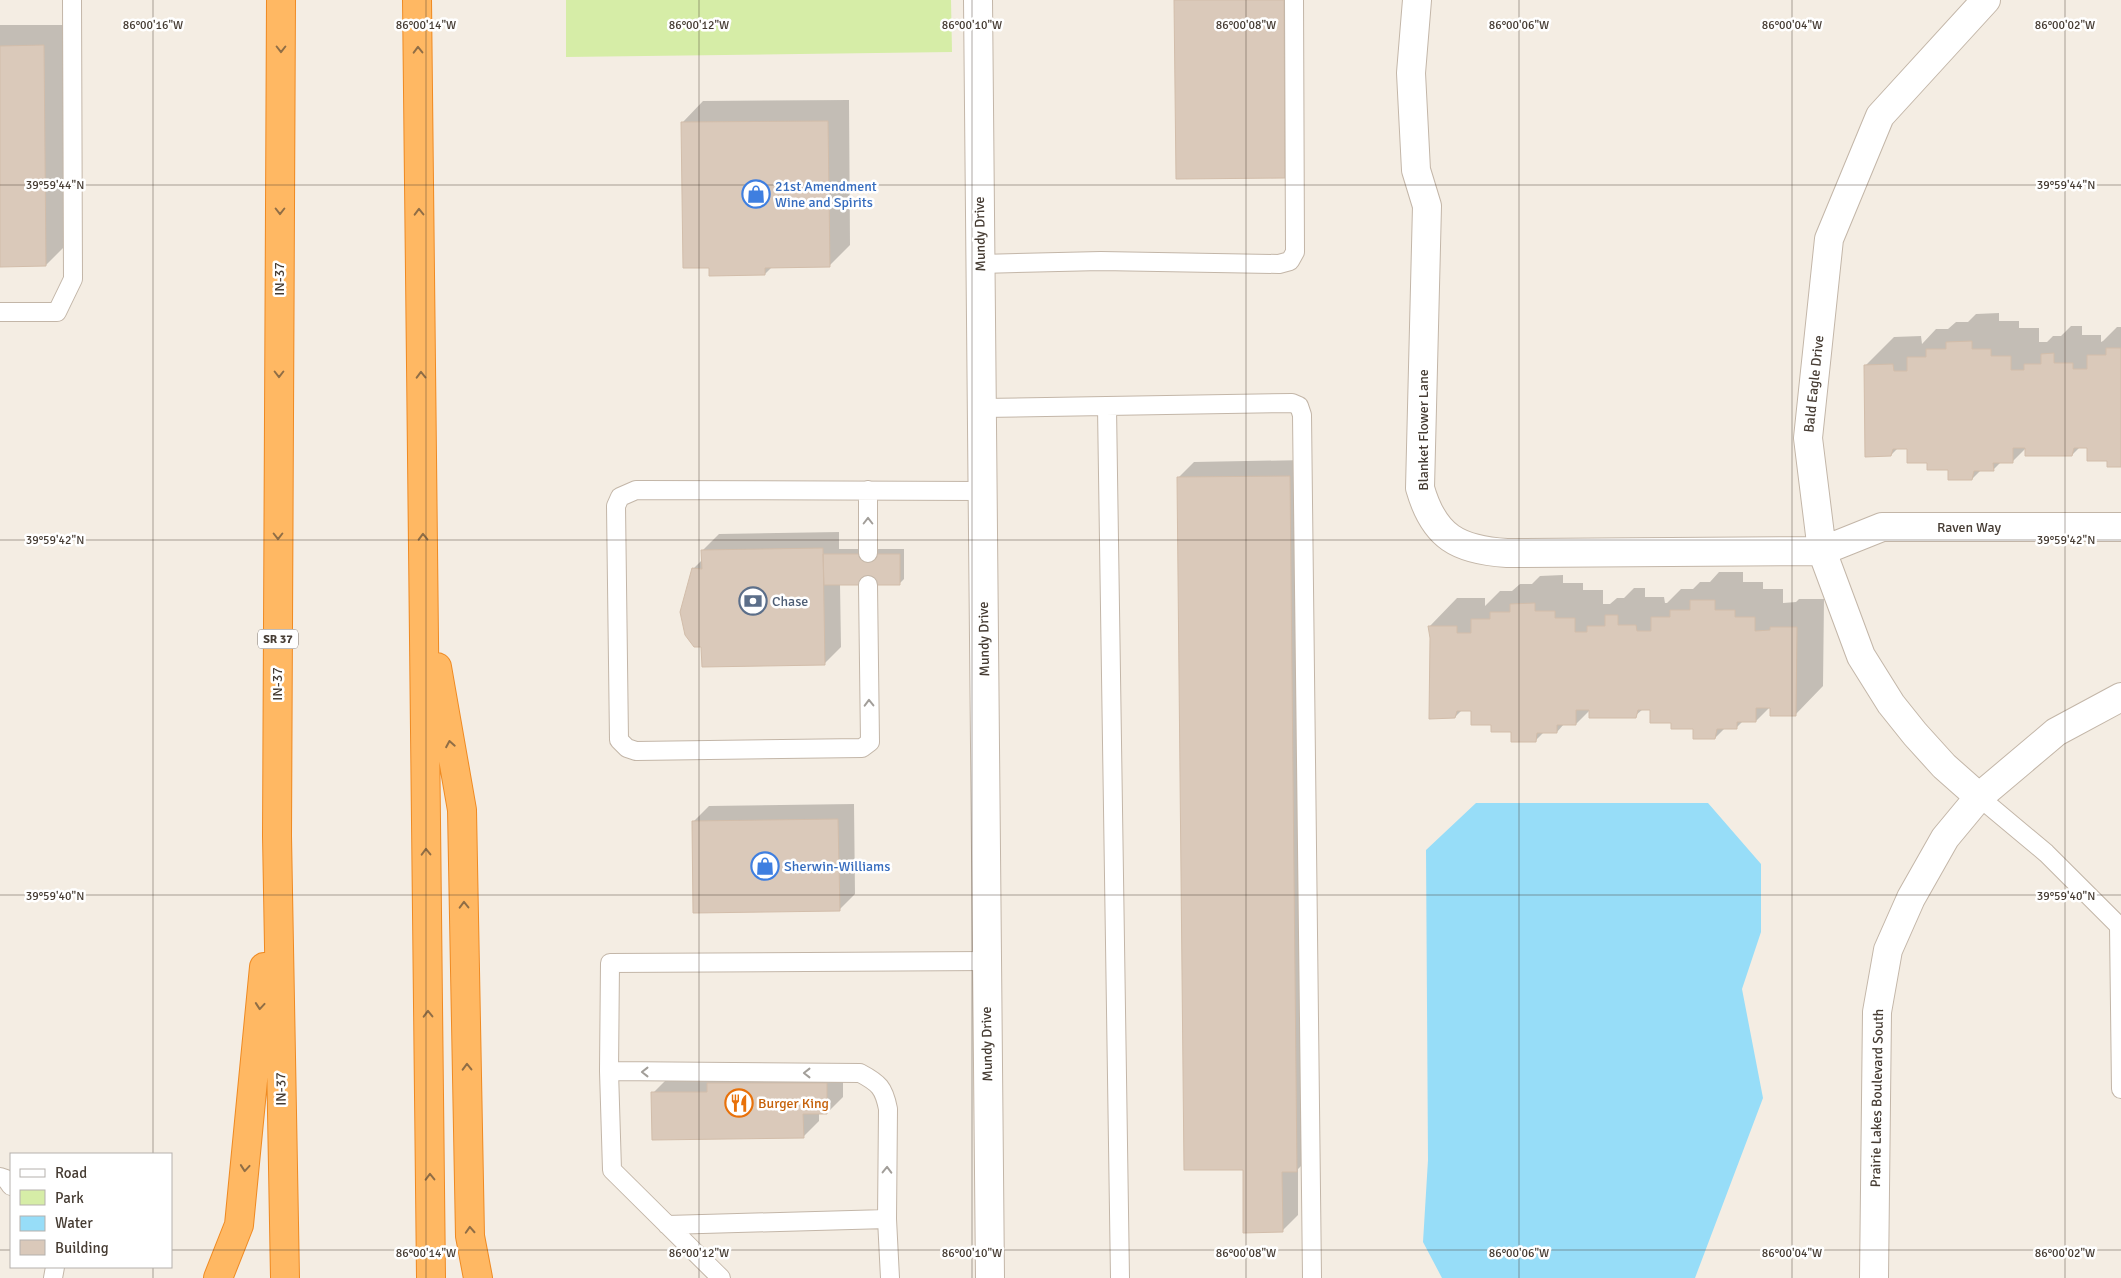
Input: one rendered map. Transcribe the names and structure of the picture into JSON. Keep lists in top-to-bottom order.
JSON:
{
  "streets": {
    "highway": ["IN-37", "SR 37"],
    "street": [
      "Mundy Drive",
      "Bald Eagle Drive",
      "Blanket Flower Lane",
      "Raven Way",
      "Prairie Lakes Boulevard South"
    ]
  },
  "crossings": [
    ["Bald Eagle Drive", "Blanket Flower Lane"],
    ["Bald Eagle Drive", "Raven Way"],
    ["Bald Eagle Drive", "Prairie Lakes Boulevard South"],
    ["Blanket Flower Lane", "Raven Way"]
  ],
  "places": {
    "shop": ["21st Amendment Wine and Spirits", "Sherwin-Williams"],
    "bank": ["Chase"],
    "restaurant": ["Burger King"]
  },
  "legend": [
    "Road",
    "Park",
    "Water",
    "Building"
  ],
  "coordinates": [
    "86°00'16\"W",
    "86°00'14\"W",
    "86°00'12\"W",
    "86°00'10\"W",
    "86°00'08\"W",
    "86°00'06\"W",
    "86°00'04\"W",
    "86°00'02\"W",
    "39°59'44\"N",
    "39°59'42\"N",
    "39°59'40\"N"
  ]
}
